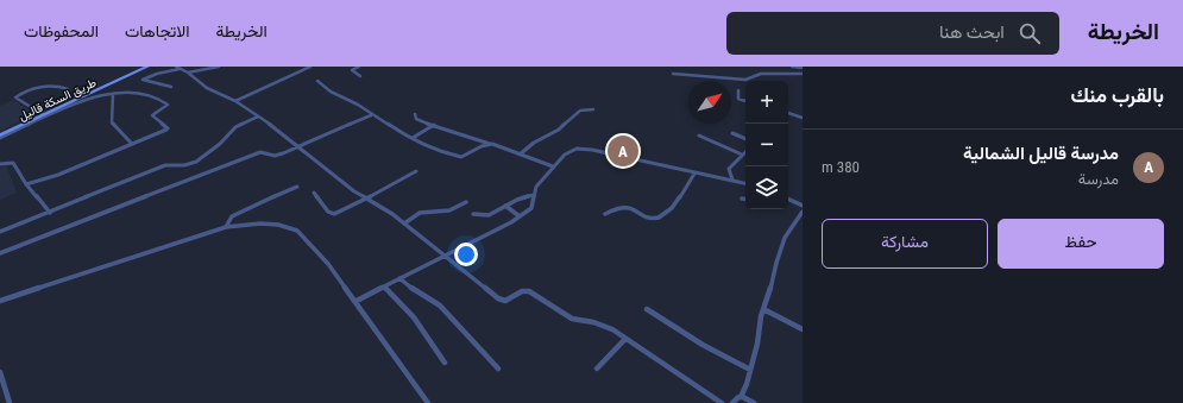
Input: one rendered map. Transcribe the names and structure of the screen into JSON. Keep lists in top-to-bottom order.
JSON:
{
  "streets": {
    "main road": ["طريق السكة قاليل"]
  },
  "north": "top right",
  "page": {
    "header": "الخريطة",
    "search": "ابحث هنا",
    "nav": ["الخريطة", "الاتجاهات", "المحفوظات"],
    "heading": "بالقرب منك",
    "map_buttons": ["+", "−"],
    "list": [
      {
        "mark": "A",
        "name": "مدرسة قاليل الشمالية",
        "note": "مدرسة",
        "value": "380 m"
      }
    ],
    "pins": "A",
    "buttons": ["حفظ", "مشاركة"]
  }
}
